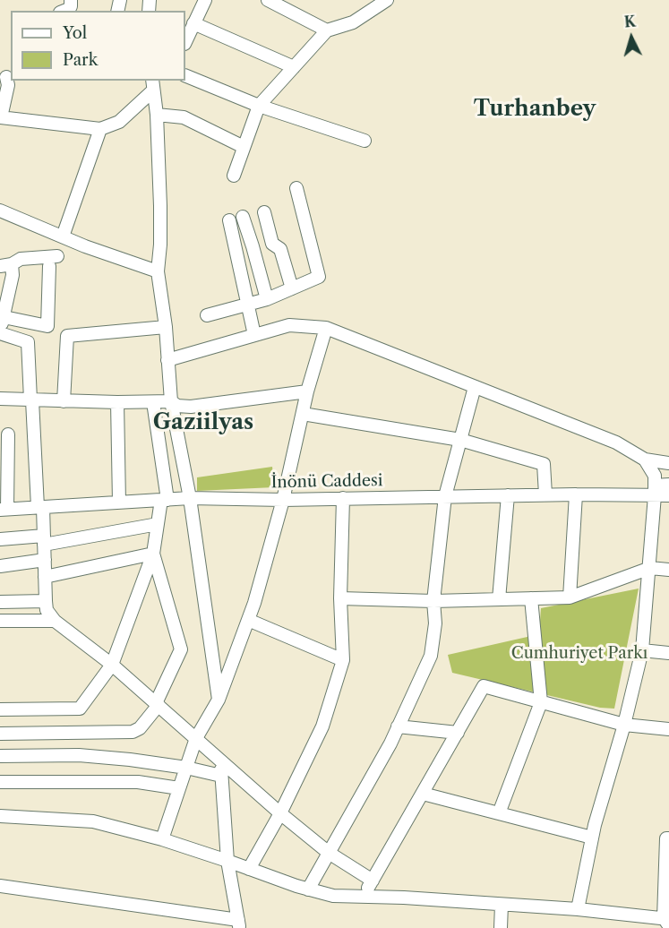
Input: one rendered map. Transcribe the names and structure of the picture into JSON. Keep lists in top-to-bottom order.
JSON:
{
  "streets": {
    "street": ["İnönü Caddesi"]
  },
  "districts": ["Turhanbey", "Gaziilyas"],
  "parks": ["Cumhuriyet Parkı"],
  "legend": ["Yol", "Park"],
  "north": "top"
}
